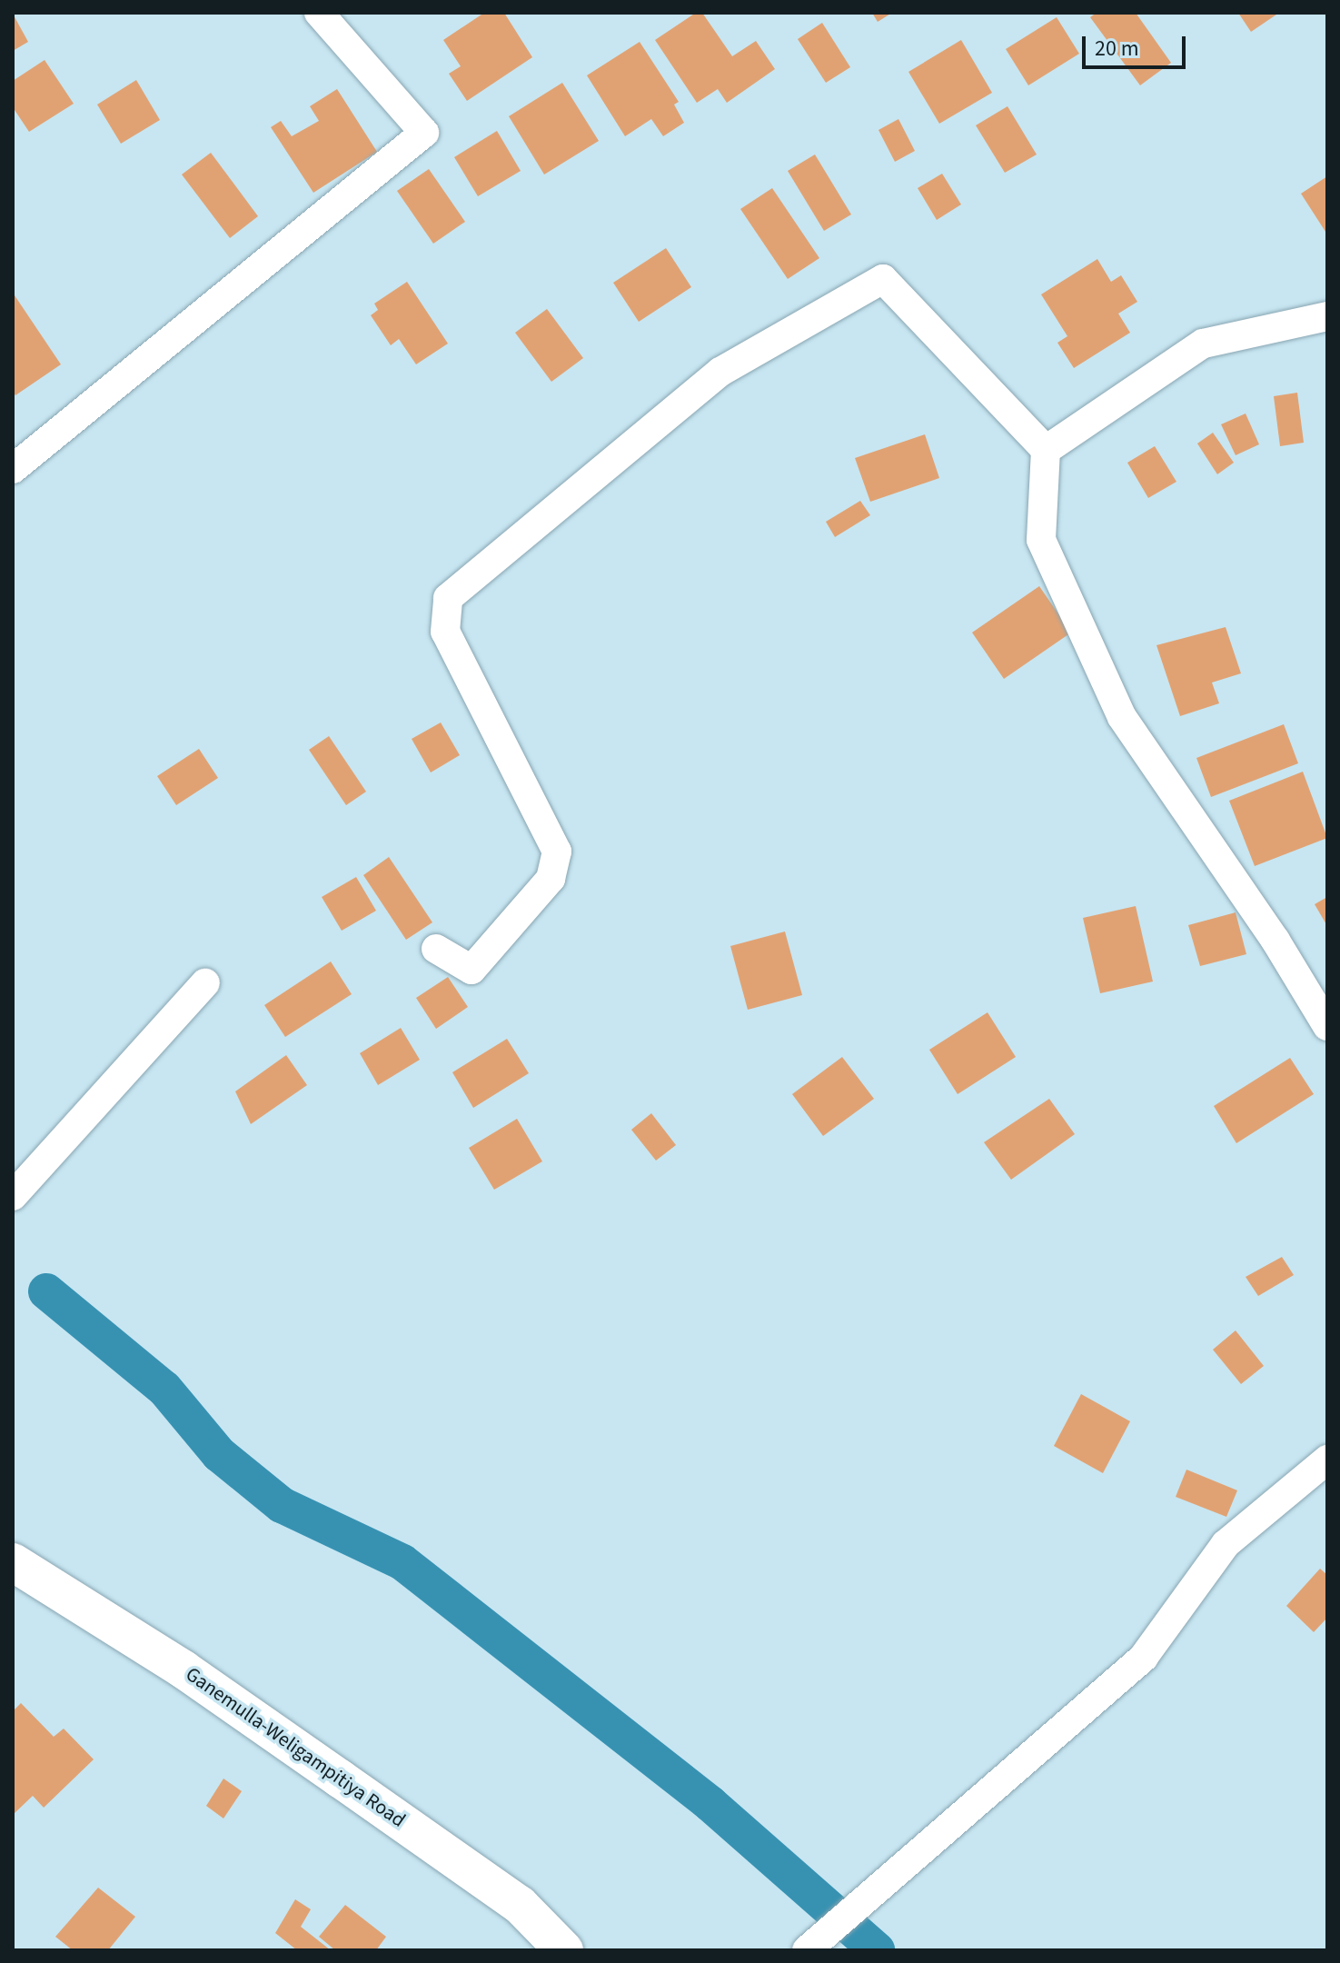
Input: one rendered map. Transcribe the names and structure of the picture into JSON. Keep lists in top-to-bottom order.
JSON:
{
  "streets": {
    "street": ["Ganemulla-Weligampitiya Road"]
  },
  "scale_bar": "20 m"
}
